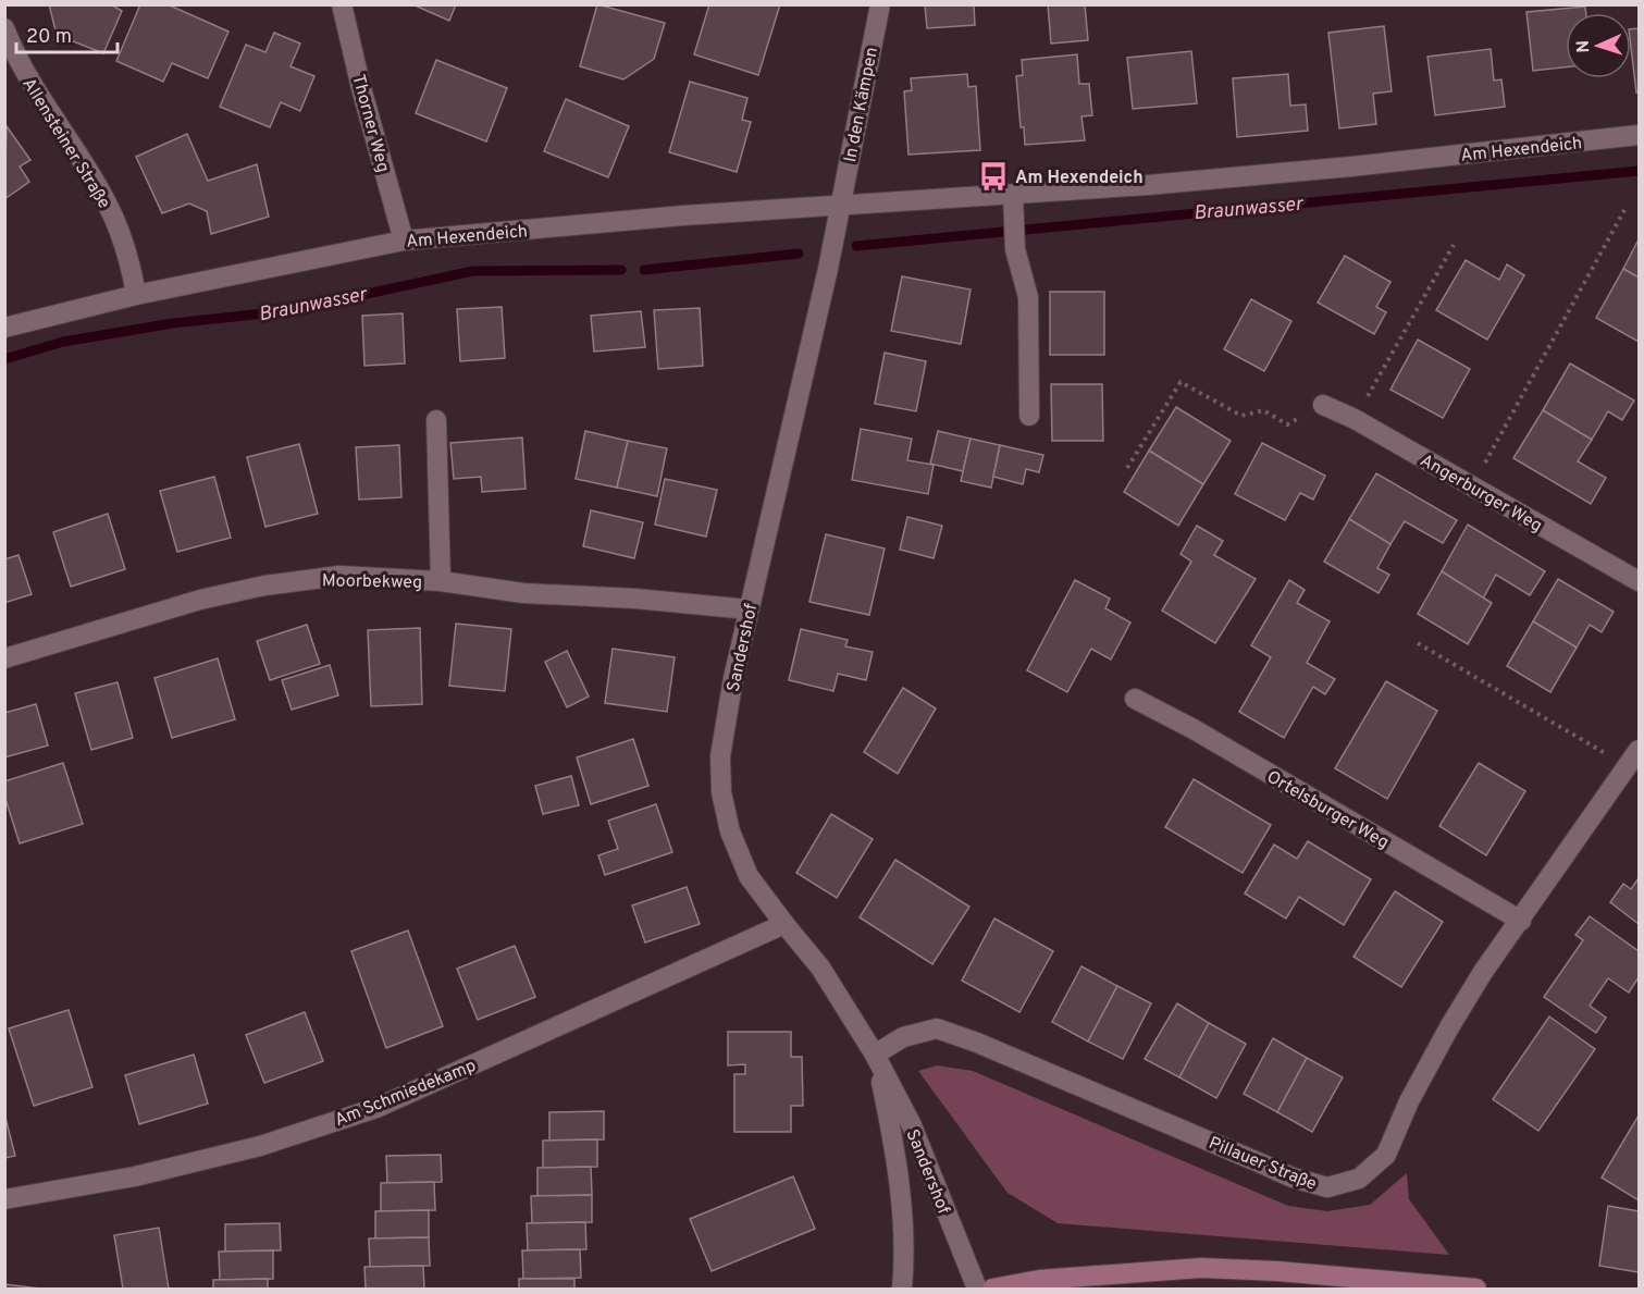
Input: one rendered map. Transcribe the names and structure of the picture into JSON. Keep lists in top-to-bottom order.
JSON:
{
  "streets": {
    "street": [
      "In den Kämpen",
      "Thorner Weg",
      "Allensteiner Straße",
      "Am Hexendeich",
      "Angerburger Weg",
      "Moorbekweg",
      "Sandershof",
      "Ortelsburger Weg",
      "Am Schmiedekamp",
      "Pillauer Straße"
    ]
  },
  "crossings": [
    ["In den Kämpen", "Am Hexendeich"],
    ["In den Kämpen", "Sandershof"],
    ["Thorner Weg", "Am Hexendeich"],
    ["Allensteiner Straße", "Am Hexendeich"],
    ["Am Hexendeich", "Sandershof"],
    ["Moorbekweg", "Sandershof"],
    ["Sandershof", "Am Schmiedekamp"],
    ["Sandershof", "Pillauer Straße"],
    ["Ortelsburger Weg", "Pillauer Straße"]
  ],
  "water": ["Braunwasser"],
  "places": {
    "bus stop": ["Am Hexendeich"]
  },
  "scale_bar": "20 m",
  "north": "left"
}
